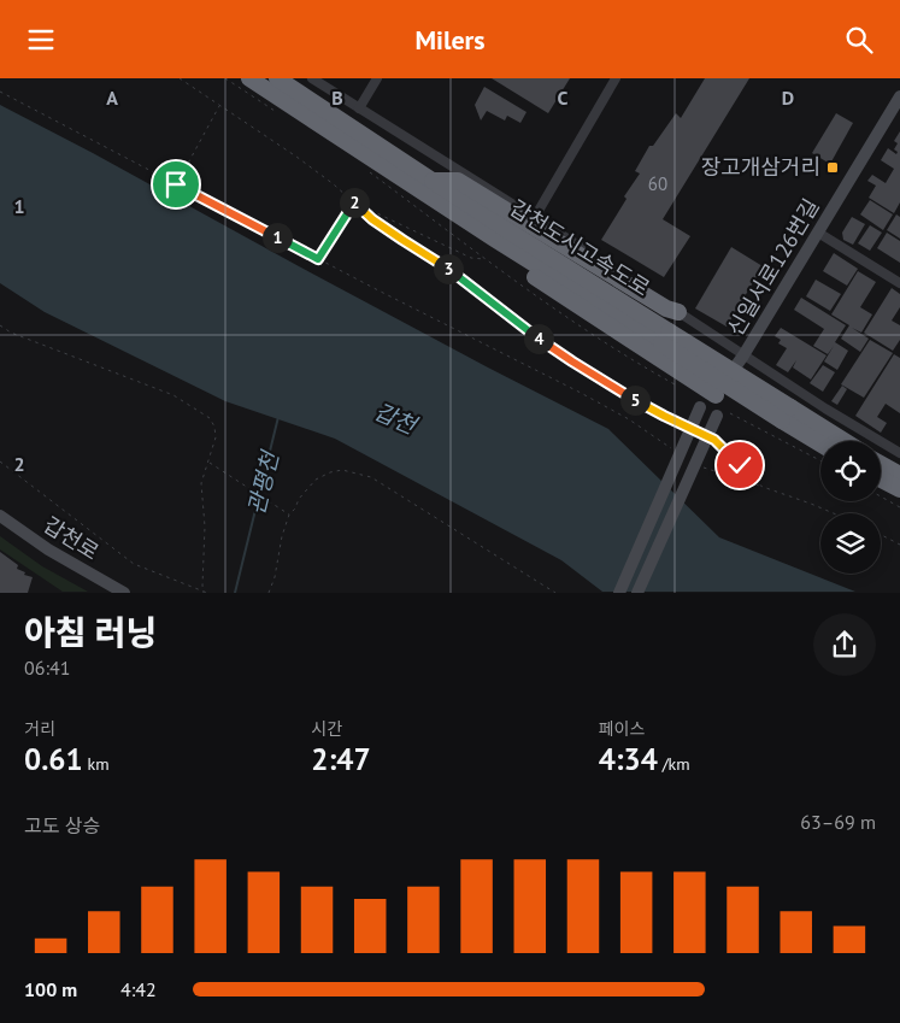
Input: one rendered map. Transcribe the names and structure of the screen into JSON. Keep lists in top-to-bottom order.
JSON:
{
  "streets": {
    "highway": ["갑천도시고속도로"],
    "main road": ["신일서로126번길", "갑천로"]
  },
  "water": ["갑천", "관평천"],
  "places": {
    "transit": ["장고개삼거리"]
  },
  "house_numbers": ["60"],
  "page": {
    "header": "Milers",
    "pins": [
      "2",
      "1",
      "3",
      "4",
      "5"
    ],
    "heading": ["아침 러닝", "06:41"],
    "stats": [
      ["거리", "0.61 km"],
      ["시간", "2:47"],
      ["페이스", "4:34 /km"]
    ],
    "chart": ["고도 상승", "63–69 m"],
    "list": [
      {
        "name": "100 m",
        "note": "4:42"
      }
    ]
  },
  "grid": {
    "columns": [
      "A",
      "B",
      "C",
      "D"
    ],
    "rows": ["1", "2"]
  }
}
